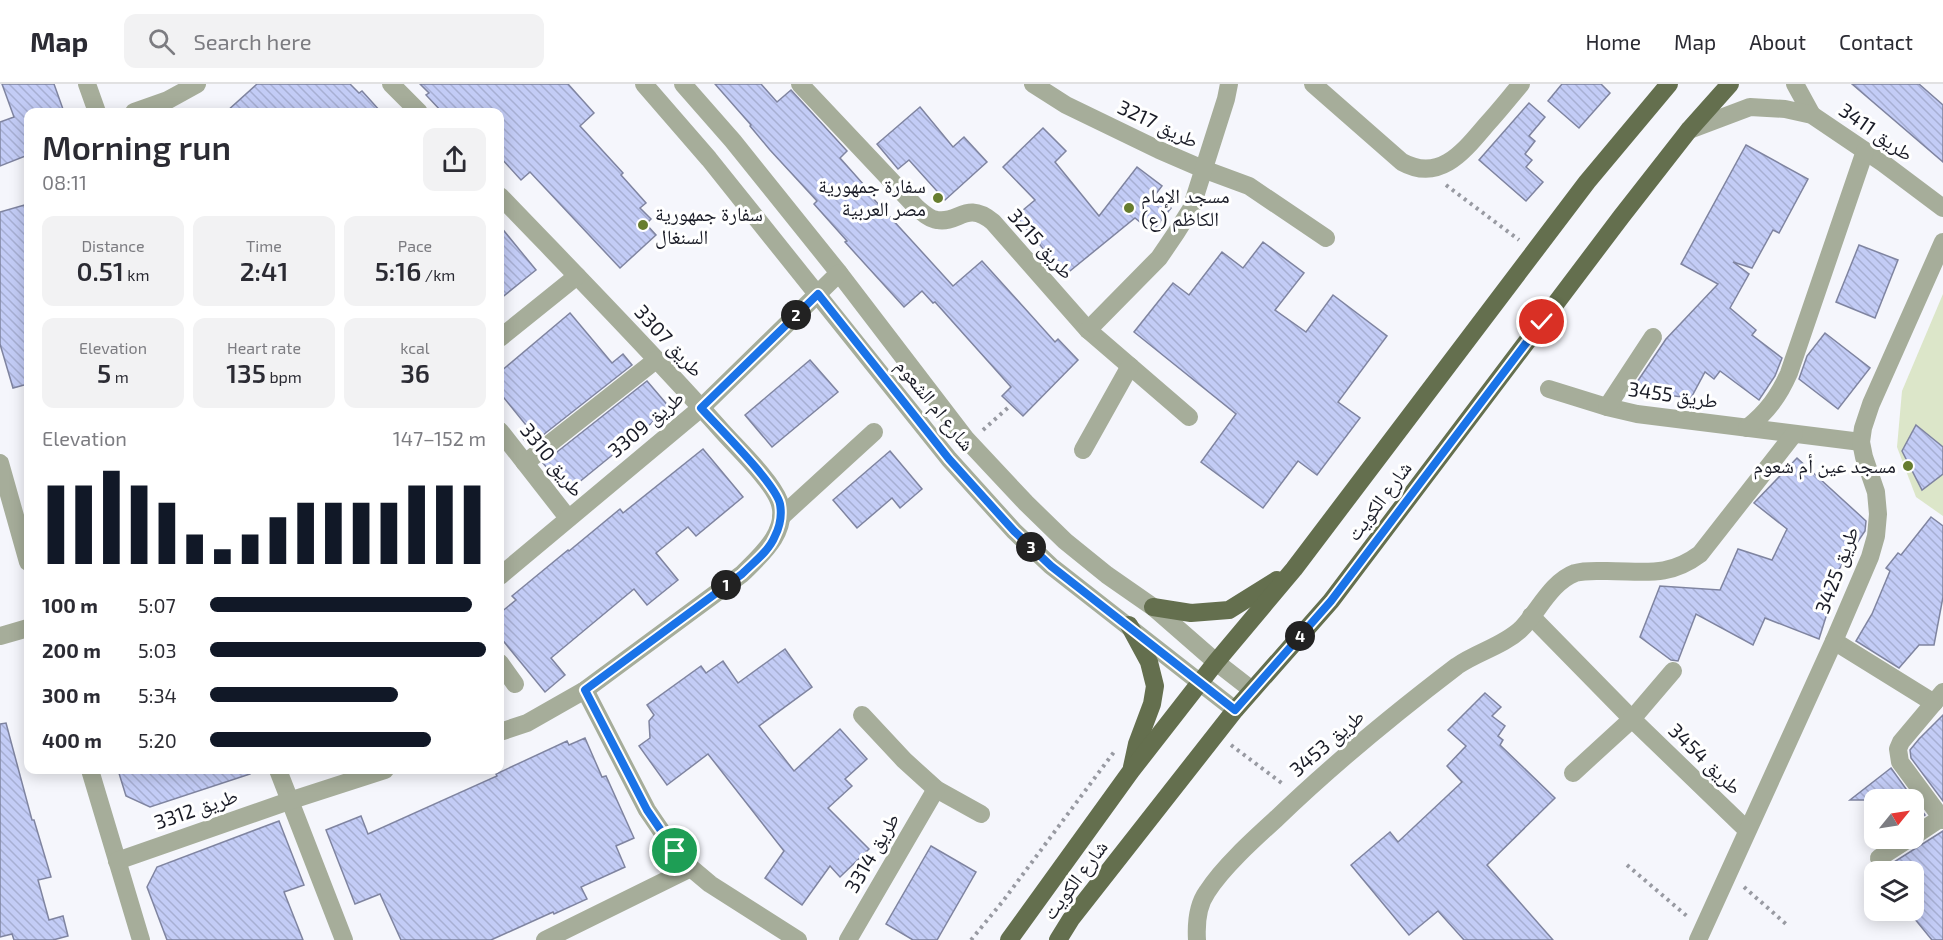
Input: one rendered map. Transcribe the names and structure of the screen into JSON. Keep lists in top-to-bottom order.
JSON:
{
  "streets": {
    "main road": ["شارع الكويت"],
    "street": [
      "طريق 3217",
      "طريق 3411",
      "طريق 3215",
      "طريق 3307",
      "طريق 3455",
      "شارع ام الشعوم",
      "طريق 3309",
      "طريق 3310",
      "طريق 3425",
      "طريق 3453",
      "طريق 3454",
      "طريق 3312",
      "طريق 3314"
    ]
  },
  "crossings": [
    ["طريق 3217", "طريق 3215"],
    ["طريق 3411", "شارع الكويت"],
    ["طريق 3307", "طريق 3309"],
    ["طريق 3455", "طريق 3425"],
    ["شارع ام الشعوم", "طريق 3309"],
    ["شارع ام الشعوم", "شارع الكويت"],
    ["طريق 3309", "طريق 3310"],
    ["طريق 3425", "طريق 3454"],
    ["طريق 3453", "طريق 3454"]
  ],
  "places": [
    "سفارة جمهورية مصر العربية",
    "مسجد الإمام الكاظم (ع)",
    "سفارة جمهورية السنغال",
    "مسجد عين أم شعوم"
  ],
  "north": "top right",
  "page": {
    "header": "Map",
    "search": "Search here",
    "nav": [
      "Home",
      "Map",
      "About",
      "Contact"
    ],
    "heading": ["Morning run", "08:11"],
    "stats": [
      ["Distance", "0.51 km"],
      ["Time", "2:41"],
      ["Pace", "5:16 /km"],
      ["Elevation", "5 m"],
      ["Heart rate", "135 bpm"],
      ["kcal", "36"]
    ],
    "pins": [
      "2",
      "3",
      "1",
      "4"
    ],
    "chart": ["Elevation", "147–152 m"],
    "list": [
      {
        "name": "100 m",
        "note": "5:07"
      },
      {
        "name": "200 m",
        "note": "5:03"
      },
      {
        "name": "300 m",
        "note": "5:34"
      },
      {
        "name": "400 m",
        "note": "5:20"
      }
    ]
  }
}
